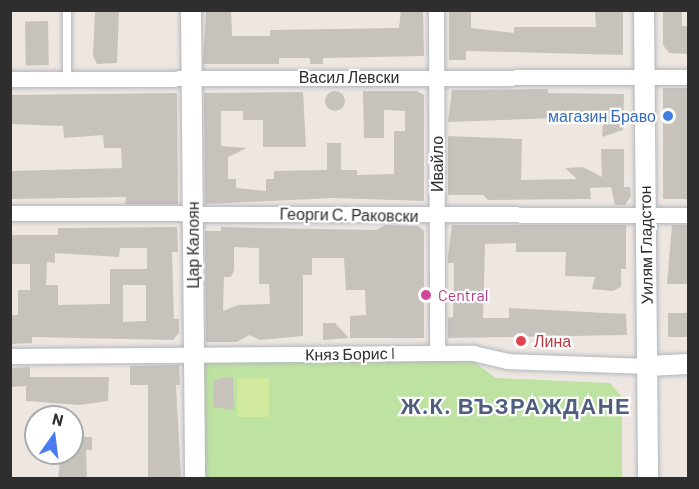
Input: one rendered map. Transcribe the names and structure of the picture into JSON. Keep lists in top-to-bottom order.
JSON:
{
  "streets": {
    "street": [
      "Васил Левски",
      "Ивайло",
      "Георги С. Раковски",
      "Цар Калоян",
      "Уилям Гладстон",
      "Княз Борис I"
    ]
  },
  "crossings": [
    ["Васил Левски", "Ивайло"],
    ["Васил Левски", "Цар Калоян"],
    ["Васил Левски", "Уилям Гладстон"],
    ["Ивайло", "Георги С. Раковски"],
    ["Ивайло", "Княз Борис I"],
    ["Георги С. Раковски", "Цар Калоян"],
    ["Георги С. Раковски", "Уилям Гладстон"],
    ["Цар Калоян", "Княз Борис I"],
    ["Уилям Гладстон", "Княз Борис I"]
  ],
  "districts": ["Ж.К. ВЪЗРАЖДАНЕ"],
  "places": ["магазин Браво", "Central", "Лина"],
  "north": "top"
}
